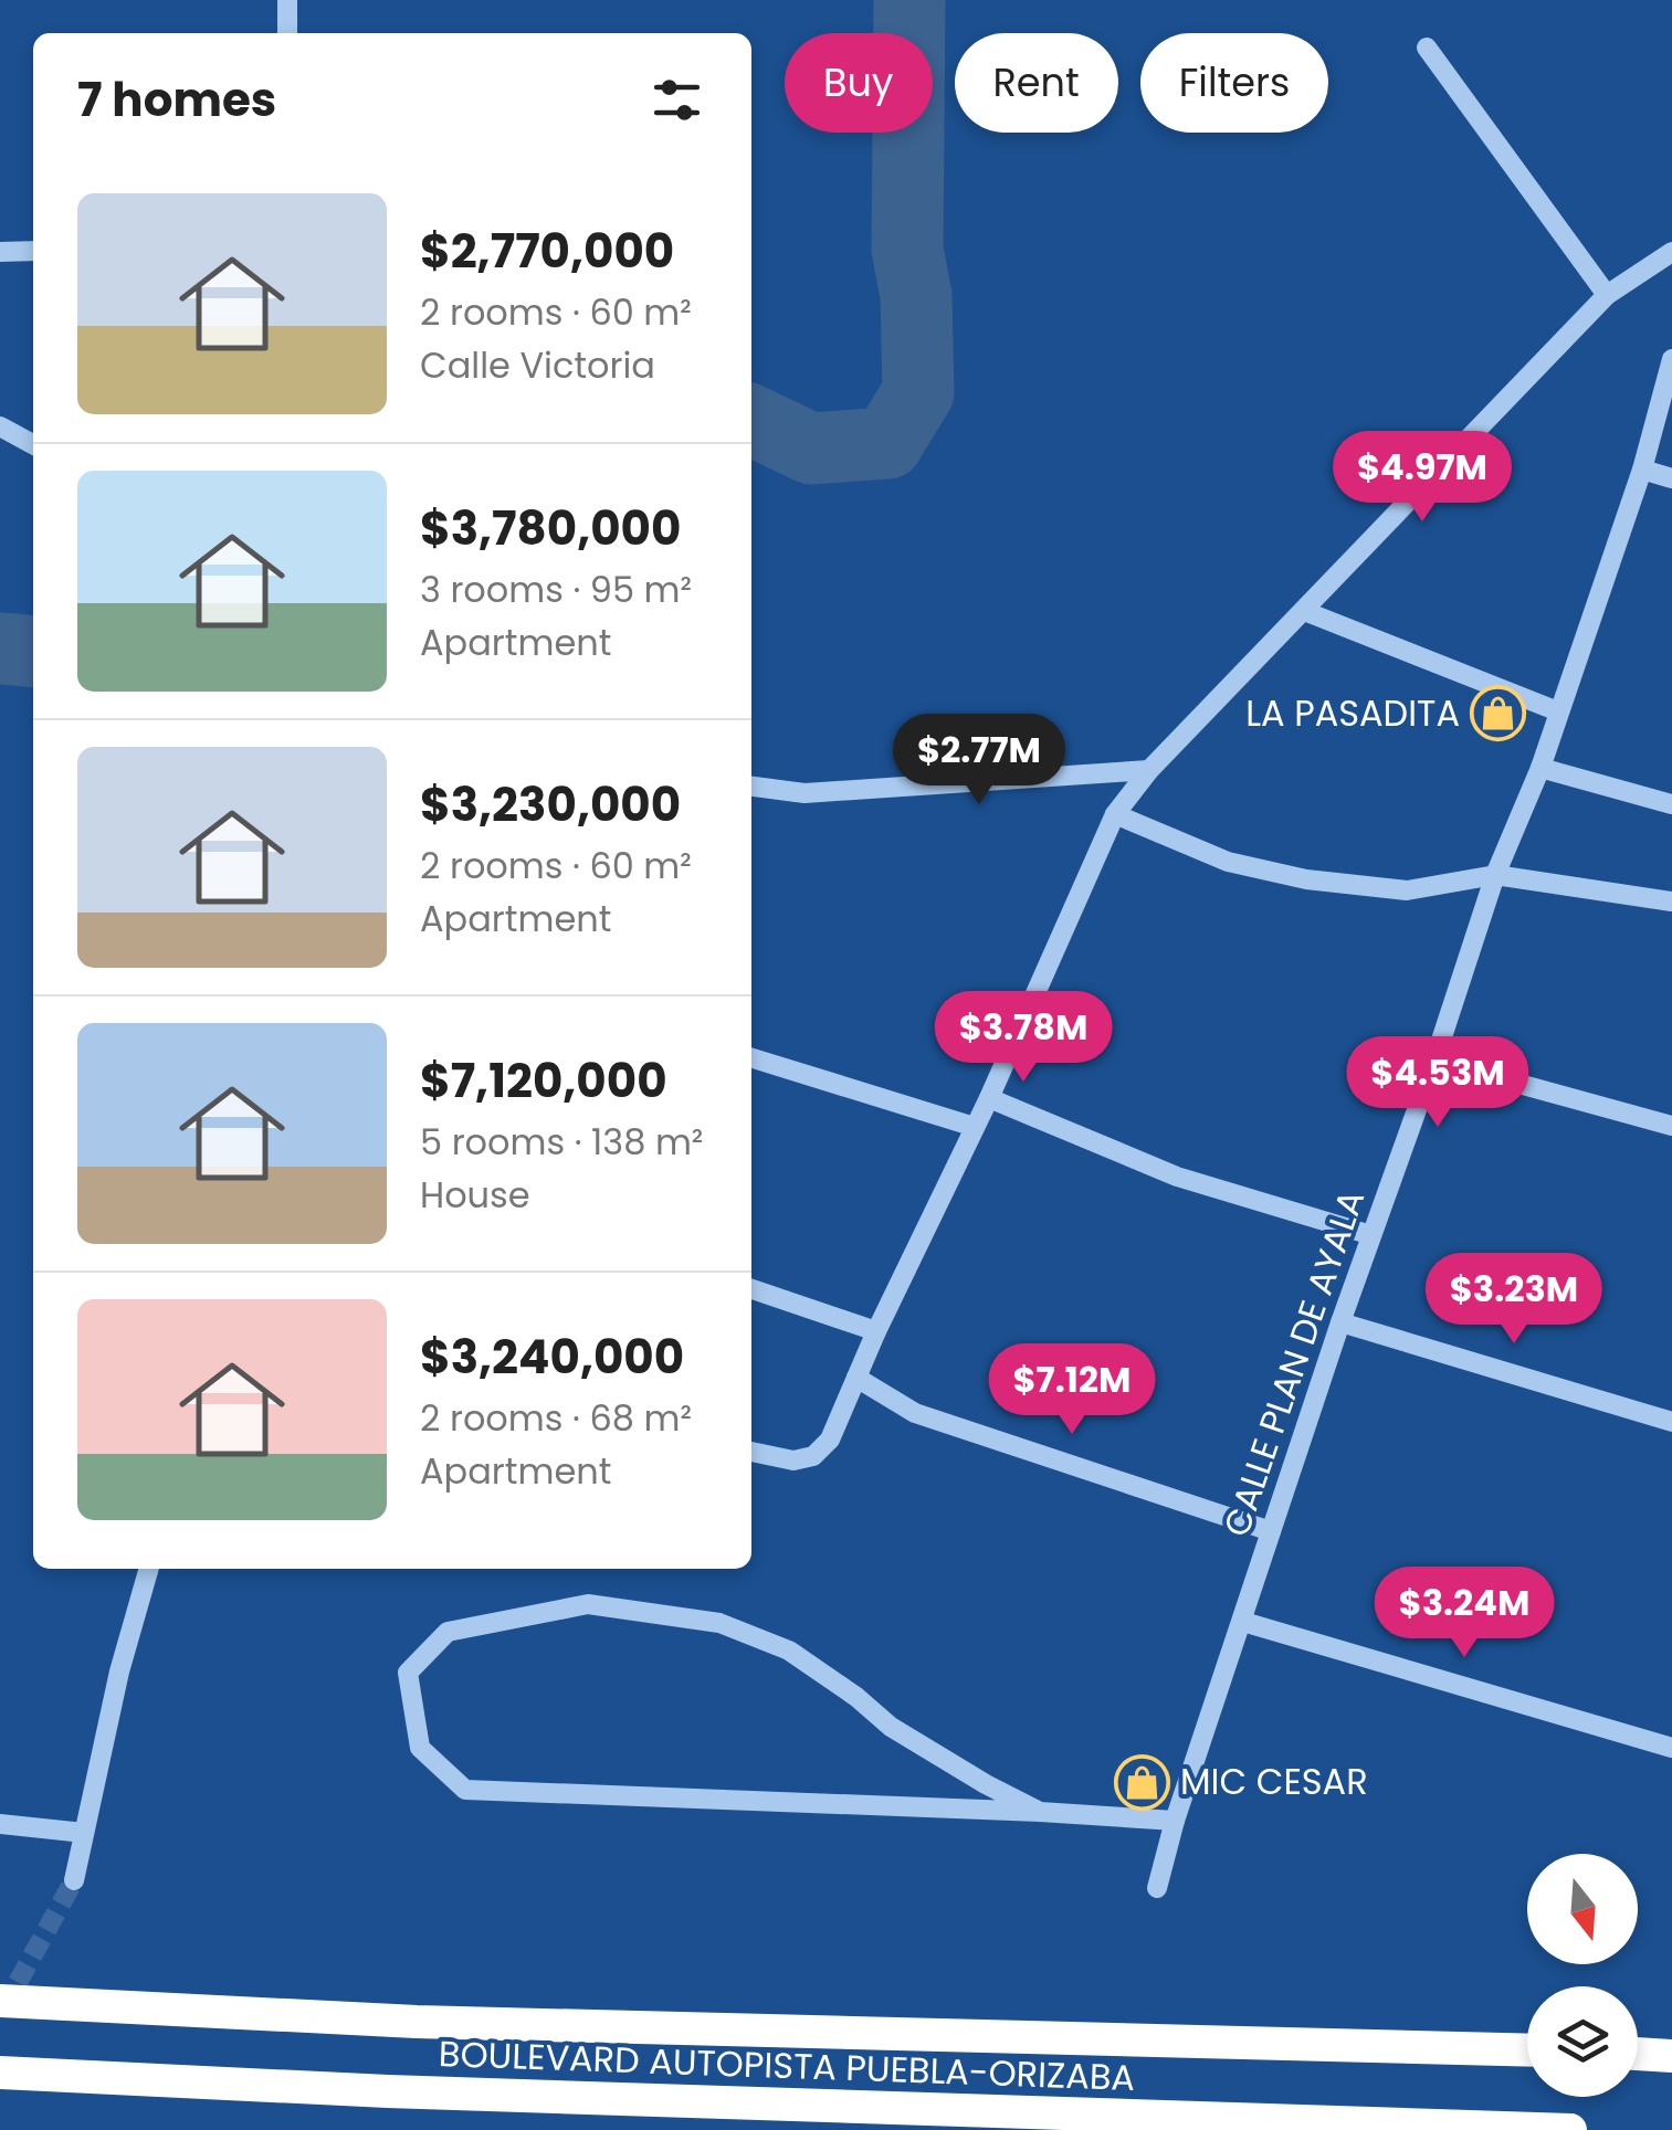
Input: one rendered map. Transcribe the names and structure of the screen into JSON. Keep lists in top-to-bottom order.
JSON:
{
  "streets": {
    "highway": ["BOULEVARD AUTOPISTA PUEBLA-ORIZABA"],
    "street": ["CALLE PLAN DE AYALA"]
  },
  "places": {
    "shop": ["LA PASADITA", "MIC CESAR"]
  },
  "north": "bottom",
  "page": {
    "chip": ["Buy", "Rent", "Filters"],
    "heading": "7 homes",
    "list": [
      {
        "name": "$2,770,000",
        "note": "2 rooms · 60 m² · Calle Victoria"
      },
      {
        "name": "$3,780,000",
        "note": "3 rooms · 95 m² · Apartment"
      },
      {
        "name": "$3,230,000",
        "note": "2 rooms · 60 m² · Apartment"
      },
      {
        "name": "$7,120,000",
        "note": "5 rooms · 138 m² · House"
      },
      {
        "name": "$3,240,000",
        "note": "2 rooms · 68 m² · Apartment"
      }
    ],
    "price": [
      "$4.97M",
      "$2.77M",
      "$3.78M",
      "$4.53M",
      "$3.23M",
      "$7.12M",
      "$3.24M"
    ]
  }
}
